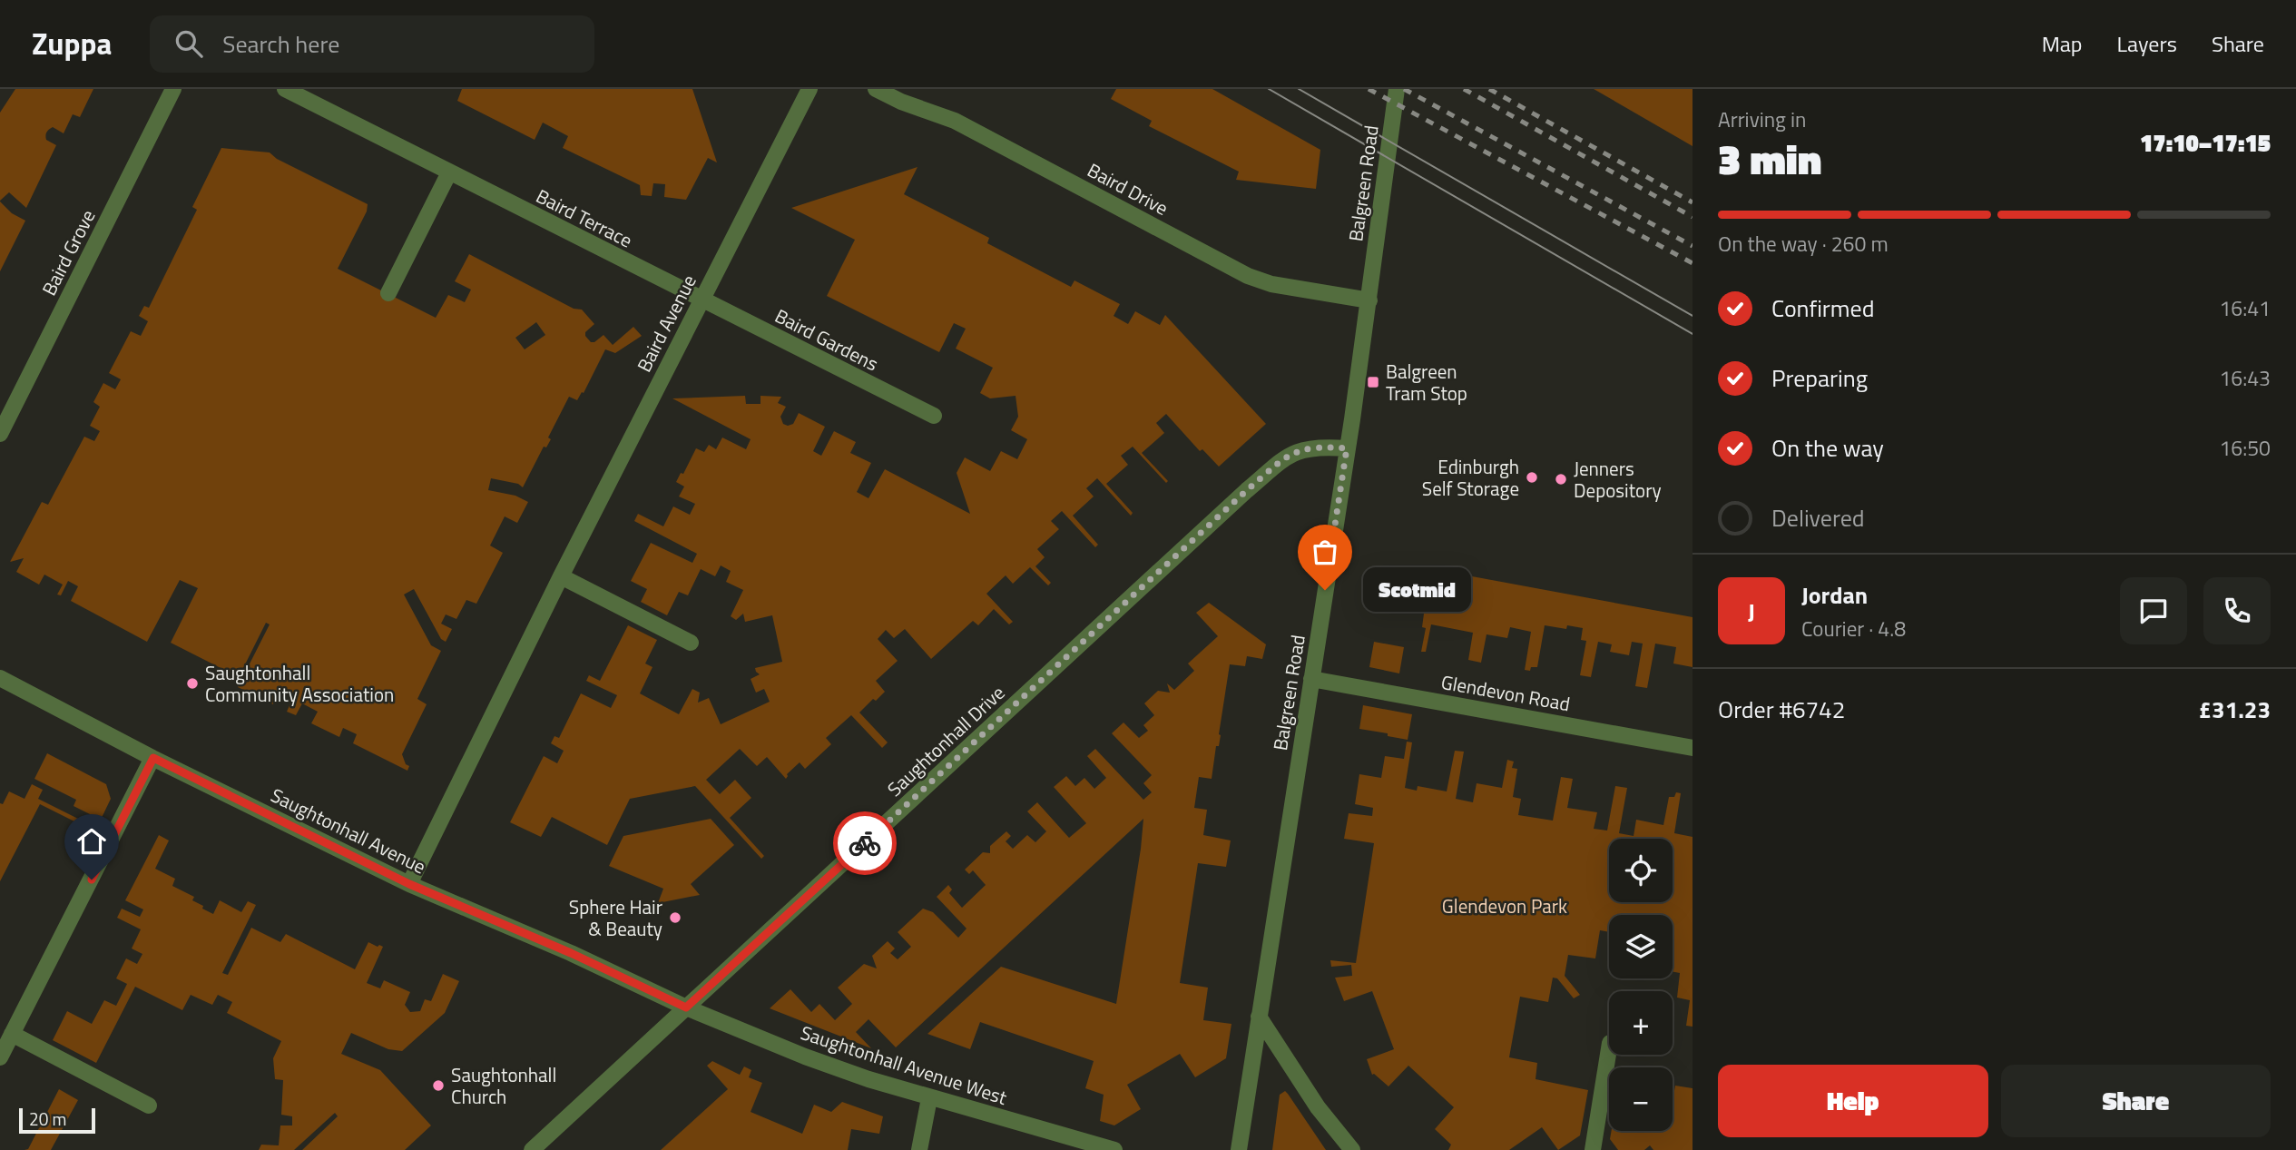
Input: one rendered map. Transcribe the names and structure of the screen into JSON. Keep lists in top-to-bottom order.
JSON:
{
  "streets": {
    "street": [
      "Balgreen Road",
      "Baird Drive",
      "Baird Terrace",
      "Baird Grove",
      "Baird Avenue",
      "Baird Gardens",
      "Glendevon Road",
      "Saughtonhall Drive",
      "Saughtonhall Avenue",
      "Saughtonhall Avenue West"
    ]
  },
  "crossings": [
    ["Balgreen Road", "Baird Drive"],
    ["Balgreen Road", "Glendevon Road"],
    ["Balgreen Road", "Saughtonhall Drive"],
    ["Baird Terrace", "Baird Avenue"],
    ["Baird Terrace", "Baird Gardens"],
    ["Baird Avenue", "Baird Gardens"],
    ["Baird Avenue", "Saughtonhall Avenue"],
    ["Saughtonhall Drive", "Saughtonhall Avenue"],
    ["Saughtonhall Drive", "Saughtonhall Avenue West"],
    ["Saughtonhall Avenue", "Saughtonhall Avenue West"]
  ],
  "parks": ["Glendevon Park"],
  "places": {
    "transit": ["Balgreen Tram Stop"],
    "other": [
      "Edinburgh Self Storage",
      "Jenners Depository",
      "Scotmid",
      "Saughtonhall Community Association",
      "Sphere Hair & Beauty",
      "Saughtonhall Church"
    ]
  },
  "scale_bar": "20 m",
  "page": {
    "header": "Zuppa",
    "search": "Search here",
    "nav": ["Map", "Layers", "Share"],
    "heading": ["3 min", "Arriving in", "17:10–17:15"],
    "panel": [
      "Jordan",
      "Courier · 4.8",
      "Order #6742",
      "£31.23"
    ],
    "bar": "On the way · 260 m",
    "list": [
      ["Confirmed", "16:41"],
      ["Preparing", "16:43"],
      ["On the way", "16:50"],
      "Delivered"
    ],
    "bubble": "Scotmid",
    "round": "J",
    "map_buttons": ["+", "−"],
    "buttons": ["Help", "Share"],
    "scale": "20 m"
  }
}
